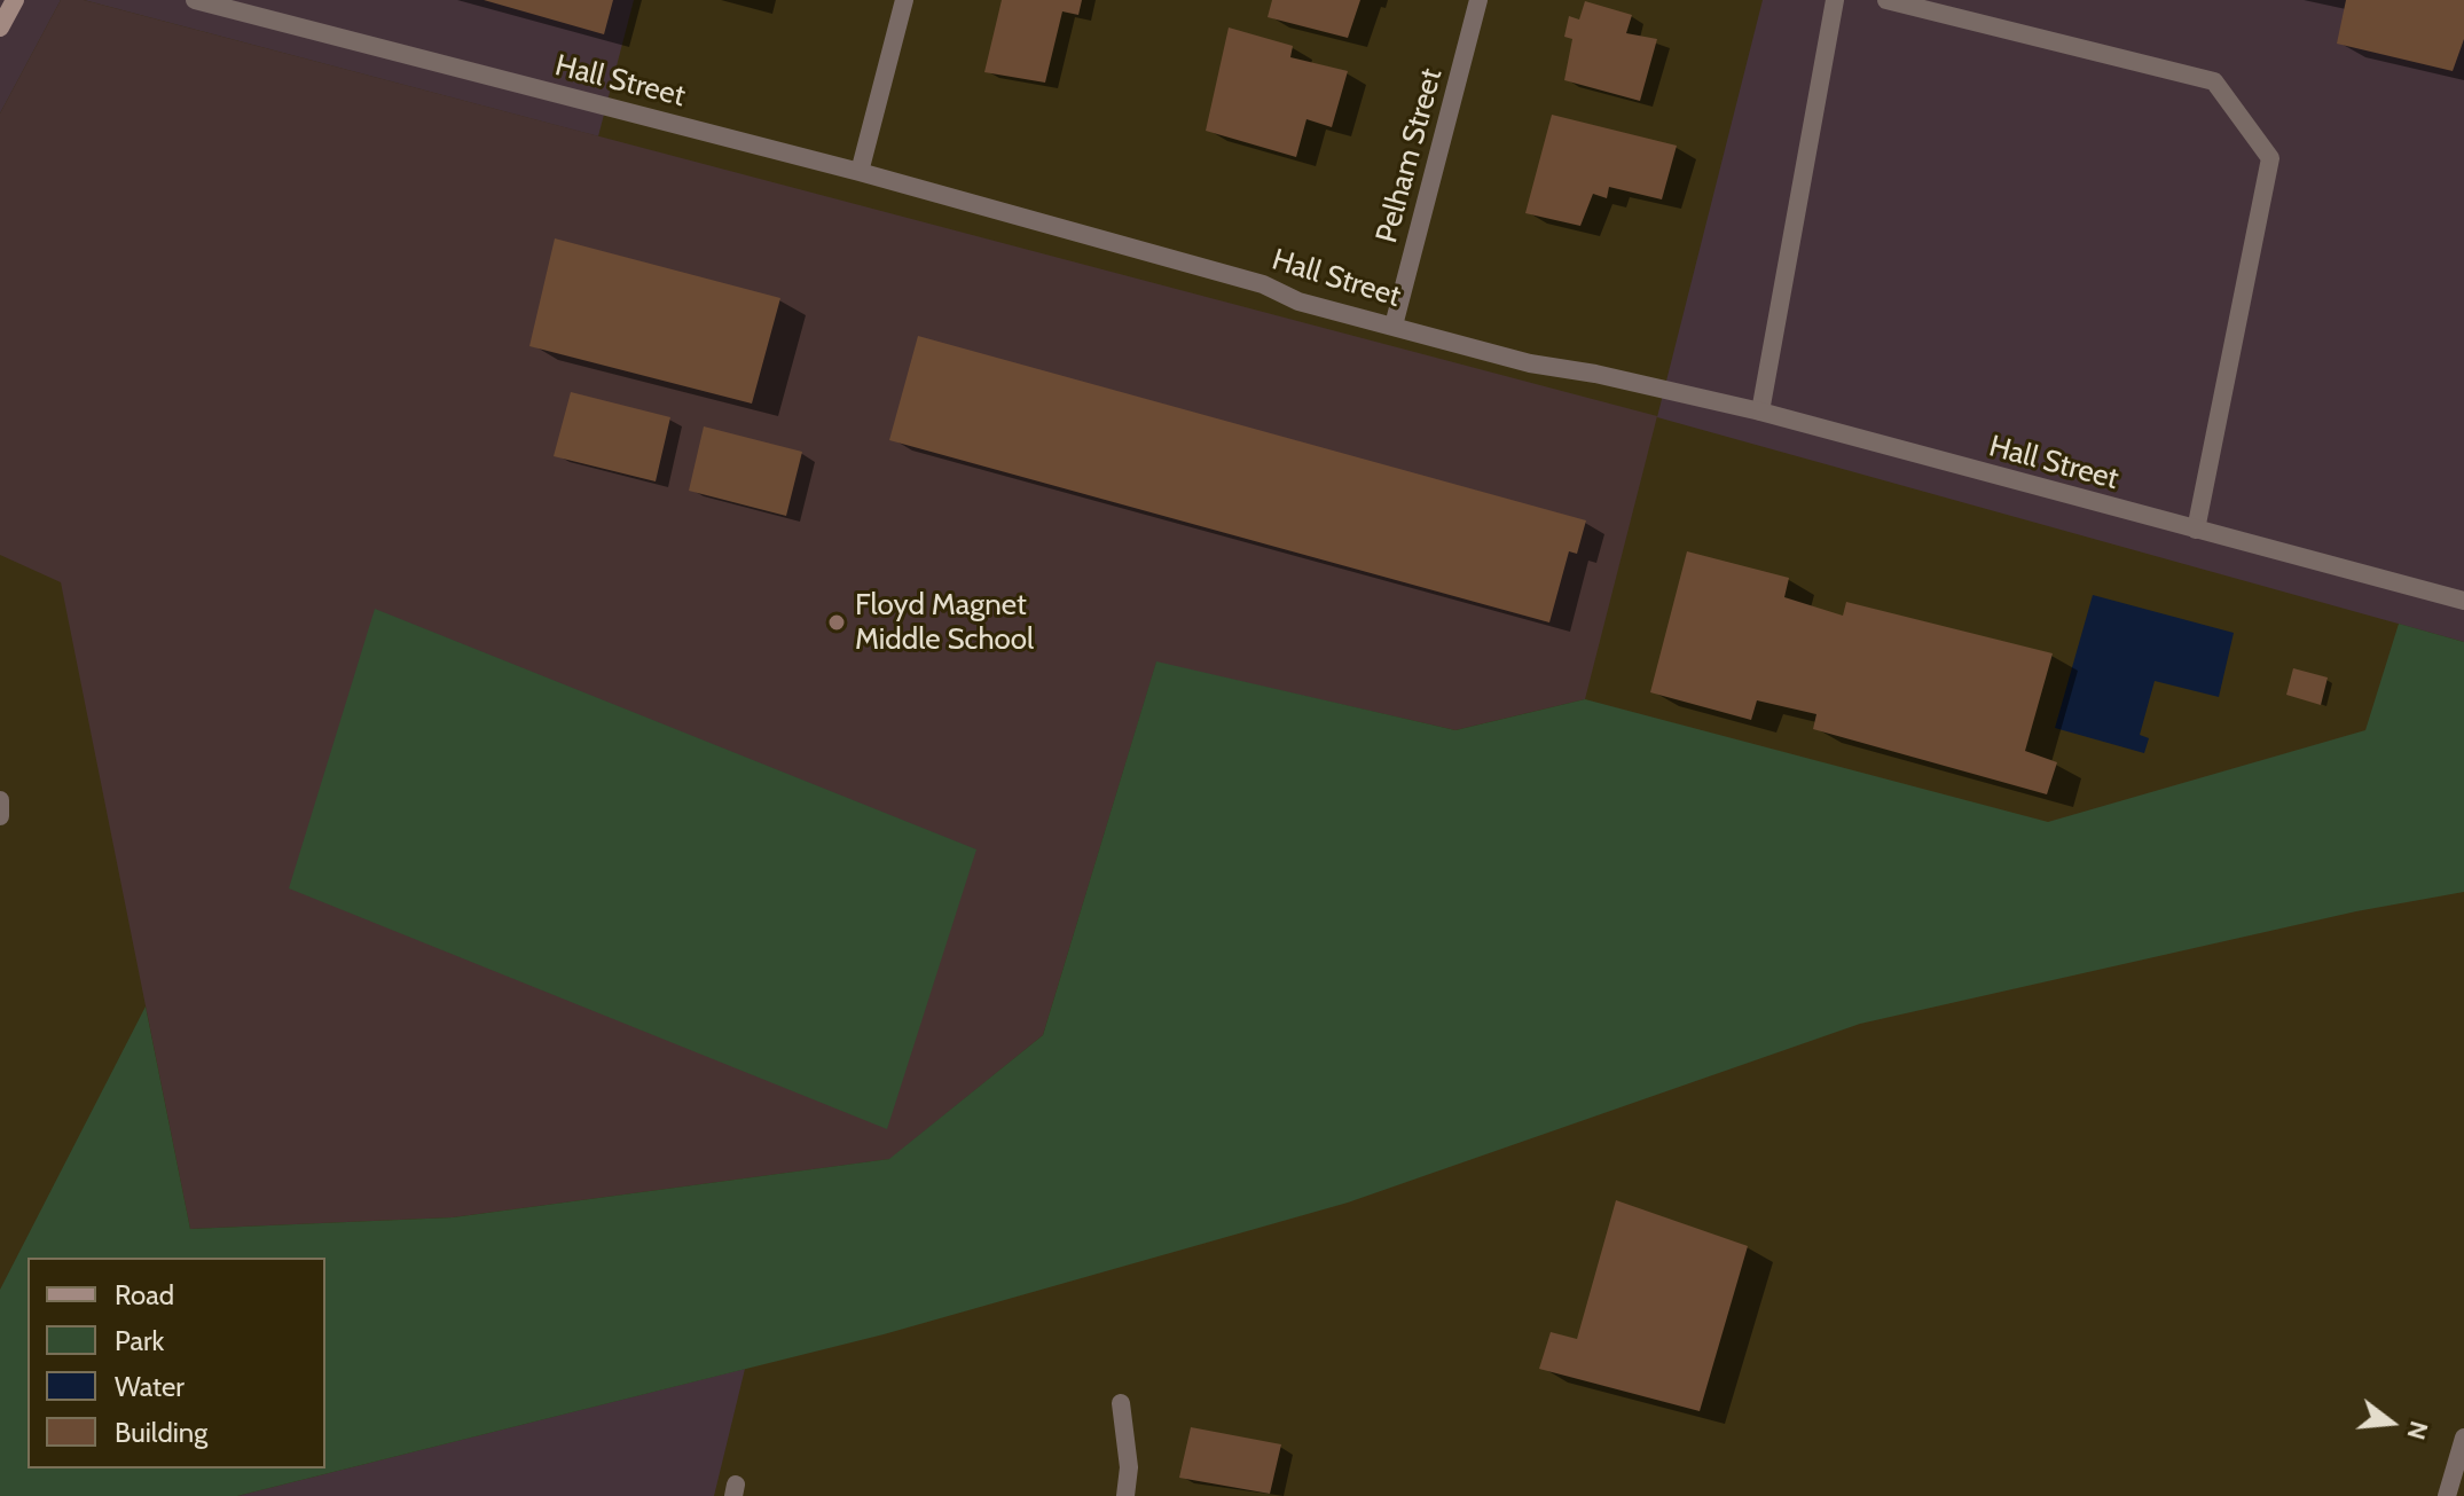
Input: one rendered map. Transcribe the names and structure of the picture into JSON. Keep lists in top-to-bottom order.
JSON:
{
  "streets": {
    "street": ["Hall Street", "Pelham Street"]
  },
  "crossings": [
    ["Hall Street", "Pelham Street"]
  ],
  "places": ["Floyd Magnet Middle School"],
  "legend": [
    "Road",
    "Park",
    "Water",
    "Building"
  ],
  "north": "right"
}
